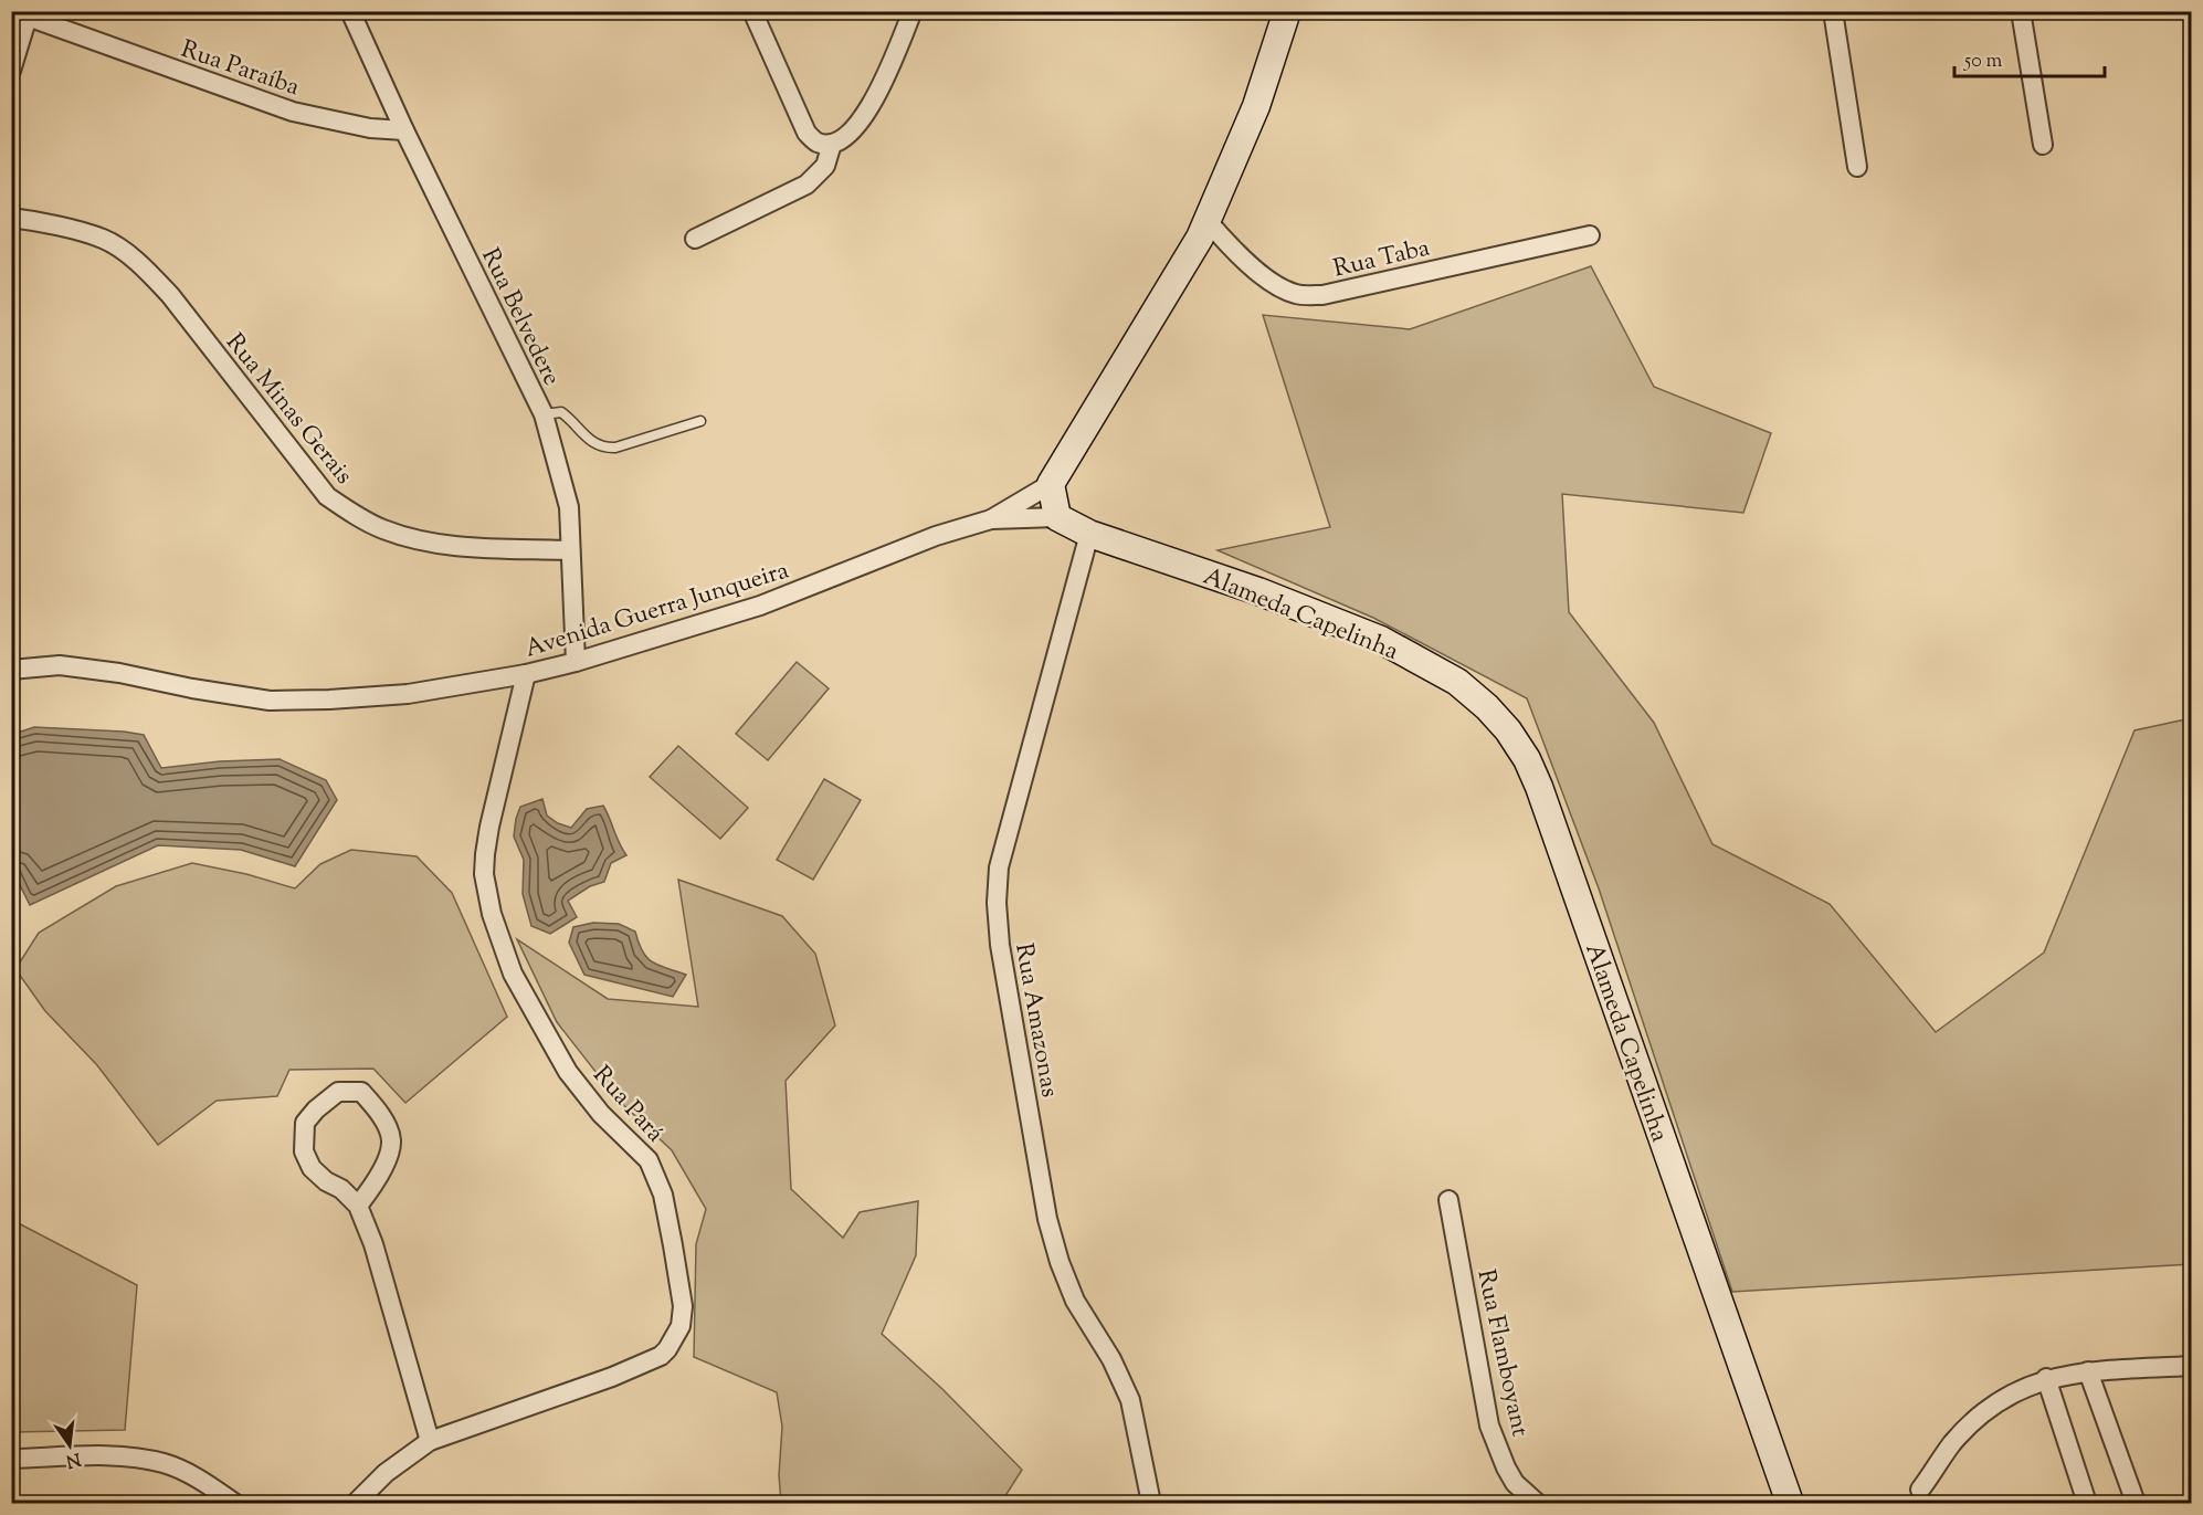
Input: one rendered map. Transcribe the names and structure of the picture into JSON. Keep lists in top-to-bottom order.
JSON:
{
  "streets": {
    "street": [
      "Rua Paraíba",
      "Rua Taba",
      "Rua Belvedere",
      "Rua Minas Gerais",
      "Avenida Guerra Junqueira",
      "Alameda Capelinha",
      "Rua Amazonas",
      "Rua Pará",
      "Rua Flamboyant"
    ]
  },
  "crossings": [
    ["Rua Paraíba", "Rua Belvedere"],
    ["Rua Belvedere", "Rua Minas Gerais"],
    ["Rua Belvedere", "Avenida Guerra Junqueira"],
    ["Avenida Guerra Junqueira", "Alameda Capelinha"],
    ["Avenida Guerra Junqueira", "Rua Pará"],
    ["Alameda Capelinha", "Rua Amazonas"]
  ],
  "scale_bar": "50 m",
  "north": "bottom"
}
